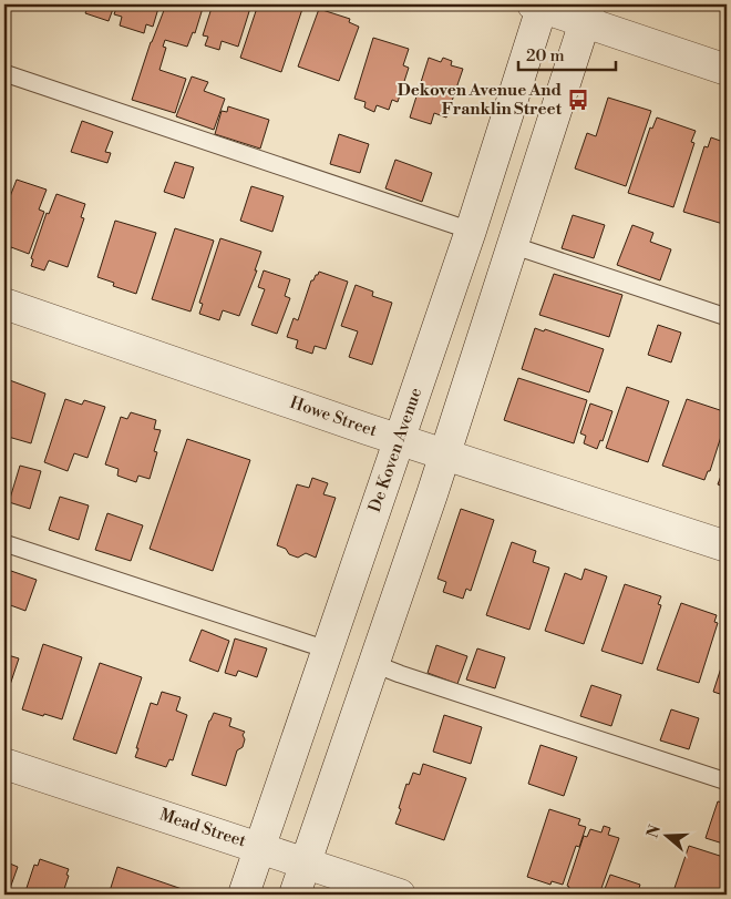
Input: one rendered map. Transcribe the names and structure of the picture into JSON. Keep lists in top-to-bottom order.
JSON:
{
  "streets": {
    "street": ["Howe Street", "De Koven Avenue", "Mead Street"]
  },
  "crossings": [
    ["Howe Street", "De Koven Avenue"],
    ["De Koven Avenue", "Mead Street"]
  ],
  "places": {
    "bus stop": ["Dekoven Avenue And Franklin Street"]
  },
  "scale_bar": "20 m",
  "north": "left"
}
